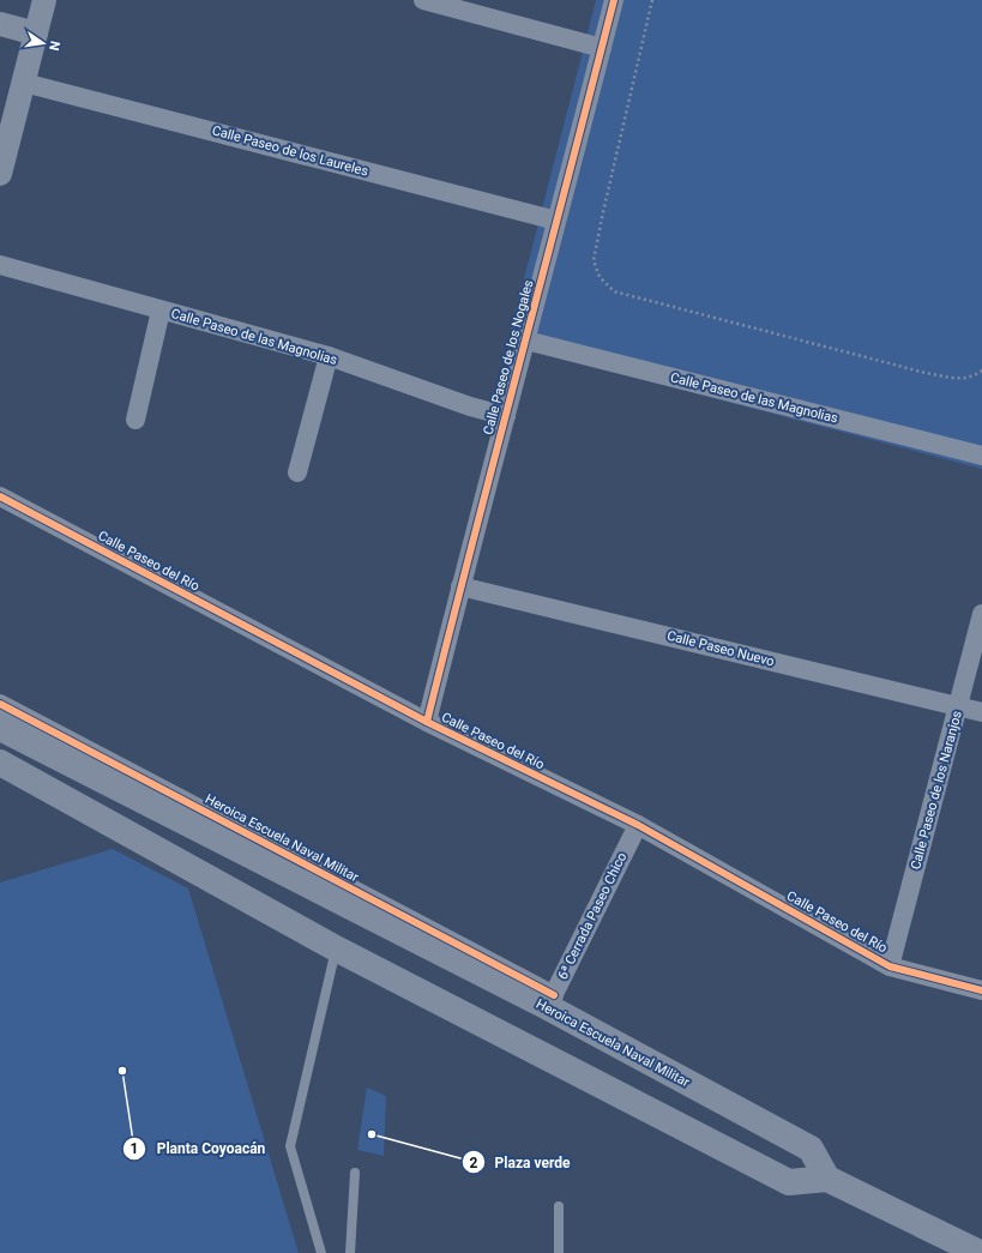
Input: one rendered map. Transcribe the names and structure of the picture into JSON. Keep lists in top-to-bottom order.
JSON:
{
  "streets": {
    "main road": ["Heroica Escuela Naval Militar"],
    "street": [
      "Calle Paseo de los Laureles",
      "Calle Paseo de las Magnolias",
      "Calle Paseo de los Nogales",
      "Calle Paseo del Río",
      "Calle Paseo Nuevo",
      "Calle Paseo de los Naranjos",
      "6ª Cerrada Paseo Chico"
    ]
  },
  "crossings": [
    ["Calle Paseo de los Laureles", "Calle Paseo de los Nogales"],
    ["Calle Paseo de las Magnolias", "Calle Paseo de los Nogales"],
    ["Calle Paseo de los Nogales", "Calle Paseo del Río"],
    ["Calle Paseo de los Nogales", "Calle Paseo Nuevo"],
    ["Calle Paseo del Río", "Calle Paseo de los Naranjos"],
    ["Calle Paseo del Río", "6ª Cerrada Paseo Chico"],
    ["Calle Paseo Nuevo", "Calle Paseo de los Naranjos"],
    ["Heroica Escuela Naval Militar", "6ª Cerrada Paseo Chico"]
  ],
  "places": ["Planta Coyoacán", "Plaza verde"],
  "north": "right"
}
